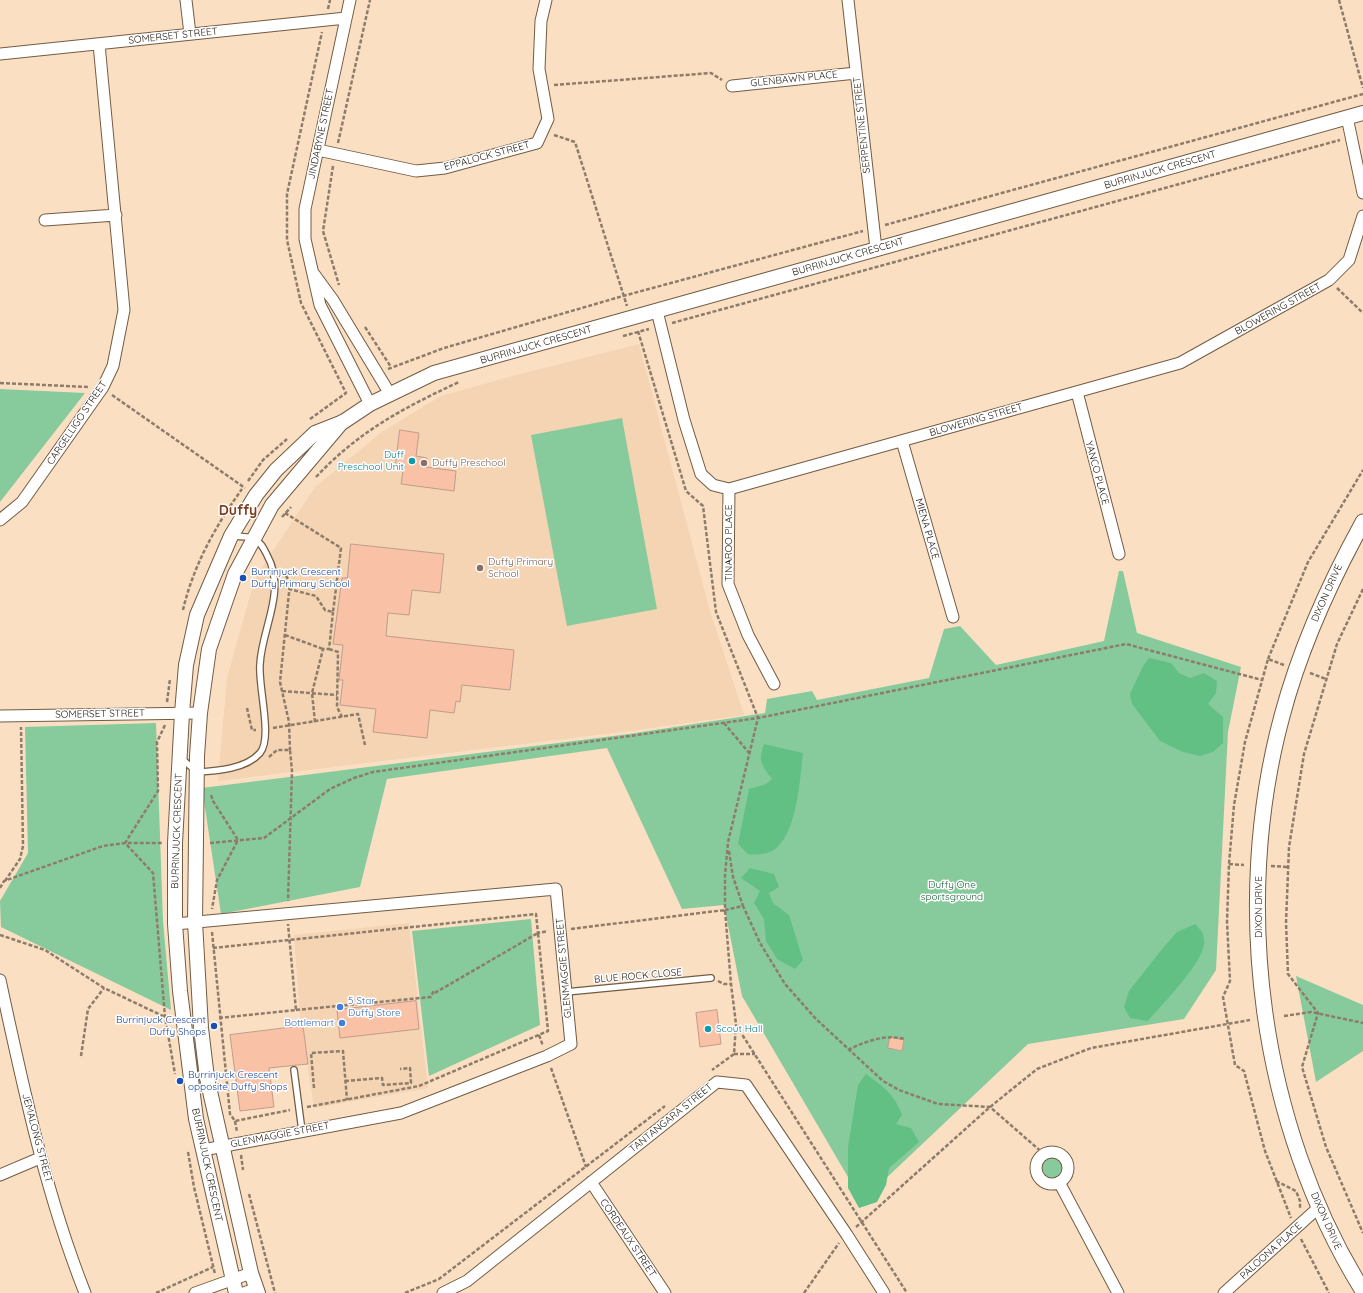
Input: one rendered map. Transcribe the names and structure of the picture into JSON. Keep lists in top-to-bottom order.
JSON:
{
  "streets": {
    "main road": ["DIXON DRIVE"],
    "street": [
      "SOMERSET STREET",
      "GLENBAWN PLACE",
      "SERPENTINE STREET",
      "JINDABYNE STREET",
      "EPPALOCK STREET",
      "BURRINJUCK CRESCENT",
      "BLOWERING STREET",
      "CARGELLIGO STREET",
      "YANCO PLACE",
      "MIENA PLACE",
      "TINAROO PLACE",
      "GLENMAGGIE STREET",
      "TANTANGARA STREET",
      "JEMALONG STREET",
      "CORDEAUX STREET",
      "PALOONA PLACE"
    ],
    "lane": ["BLUE ROCK CLOSE"]
  },
  "crossings": [
    ["SOMERSET STREET", "JINDABYNE STREET"],
    ["SOMERSET STREET", "BURRINJUCK CRESCENT"],
    ["SOMERSET STREET", "CARGELLIGO STREET"],
    ["GLENBAWN PLACE", "SERPENTINE STREET"],
    ["SERPENTINE STREET", "BURRINJUCK CRESCENT"],
    ["JINDABYNE STREET", "EPPALOCK STREET"],
    ["JINDABYNE STREET", "BURRINJUCK CRESCENT"],
    ["BURRINJUCK CRESCENT", "GLENMAGGIE STREET"],
    ["BLOWERING STREET", "YANCO PLACE"],
    ["BLOWERING STREET", "MIENA PLACE"],
    ["BLOWERING STREET", "TINAROO PLACE"],
    ["DIXON DRIVE", "PALOONA PLACE"],
    ["GLENMAGGIE STREET", "BLUE ROCK CLOSE"],
    ["TANTANGARA STREET", "CORDEAUX STREET"]
  ],
  "districts": ["Duffy"],
  "parks": ["Duffy One sportsground"],
  "places": [
    "Duff Preschool Unit",
    "Duffy Preschool",
    "Duffy Primary School",
    "Burrinjuck Crescent Duffy Primary School",
    "5 Star Duffy Store",
    "Bottlemart",
    "Burrinjuck Crescent Duffy Shops",
    "Scout Hall",
    "Burrinjuck Crescent opposite Duffy Shops"
  ]
}
